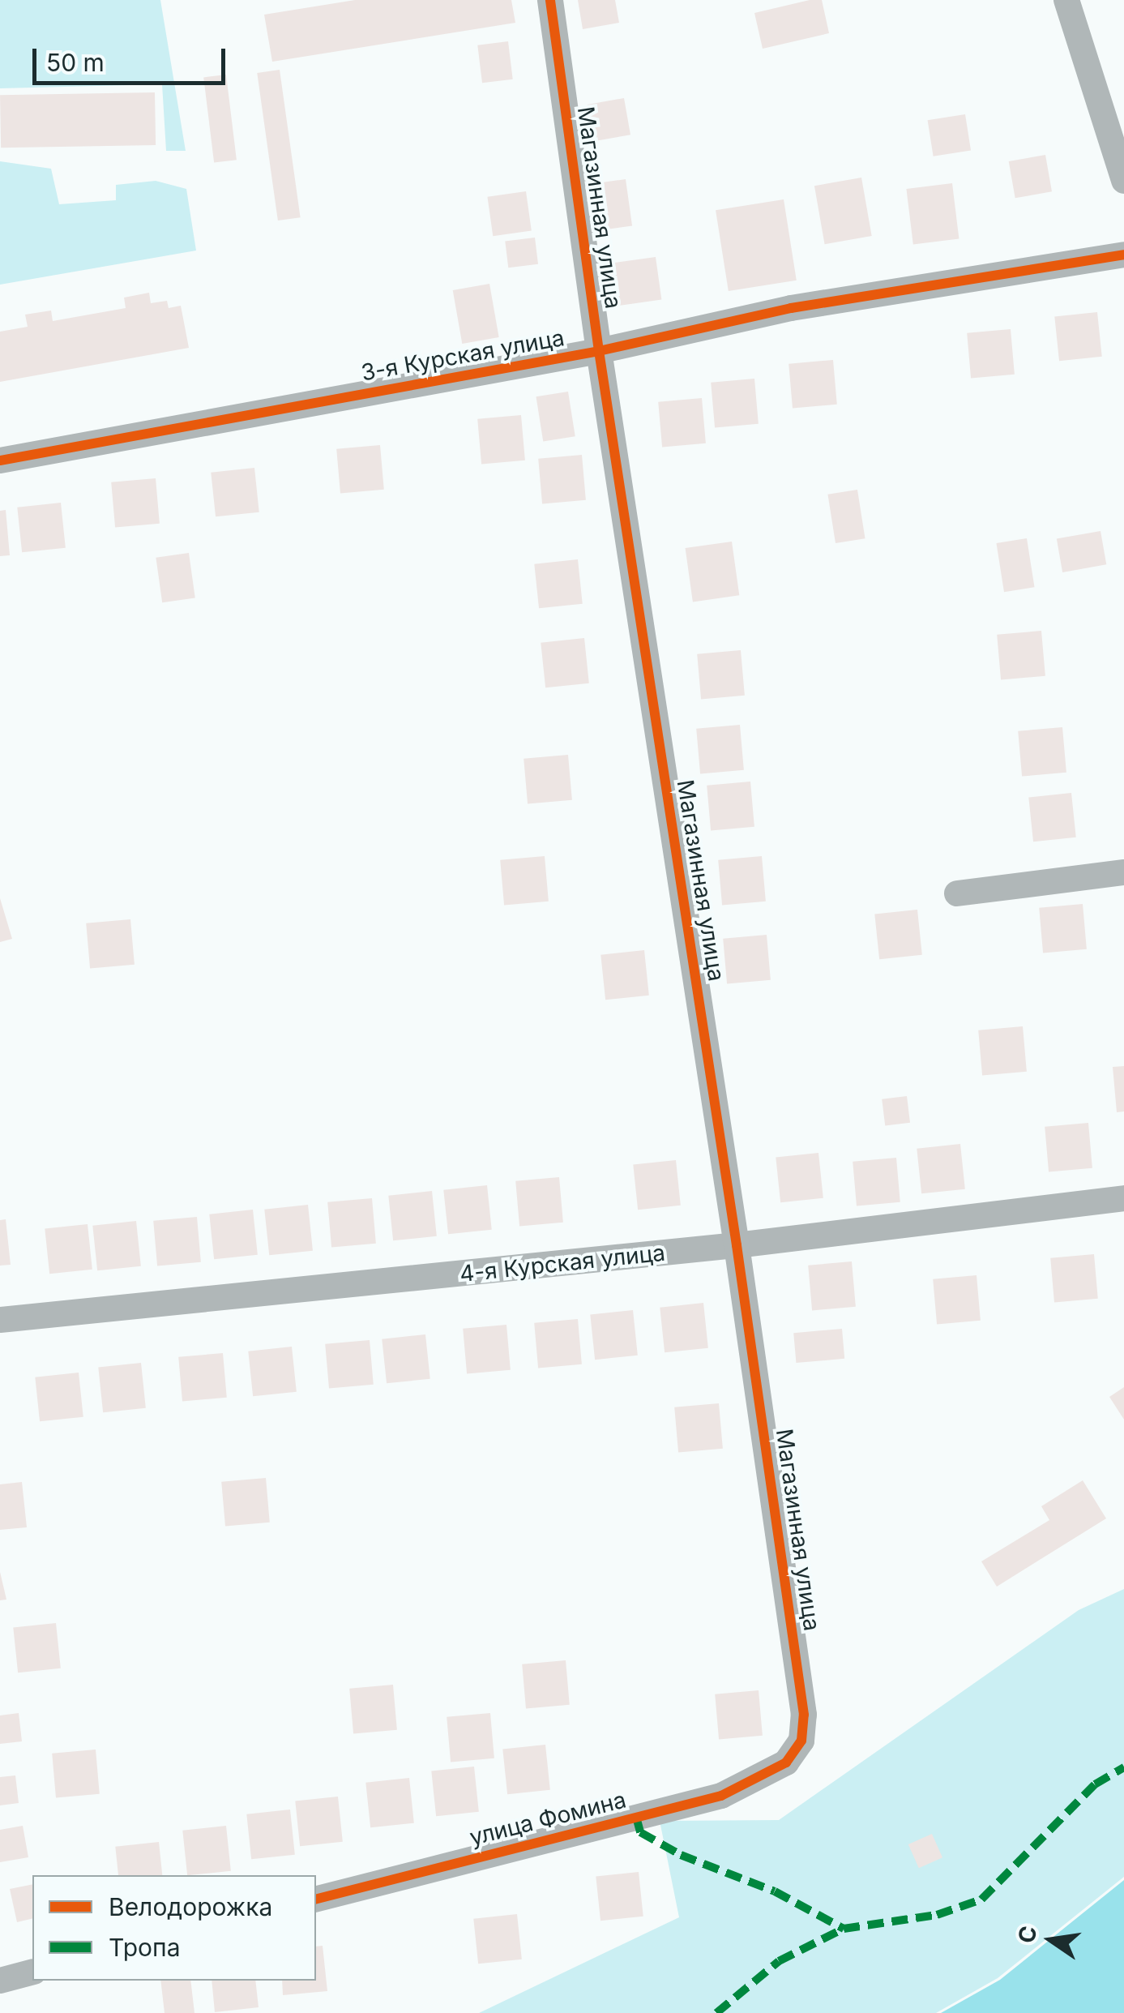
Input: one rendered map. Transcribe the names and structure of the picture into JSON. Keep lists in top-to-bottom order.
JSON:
{
  "streets": {
    "street": [
      "Магазинная улица",
      "3-я Курская улица",
      "4-я Курская улица",
      "улица Фомина"
    ]
  },
  "crossings": [
    ["Магазинная улица", "3-я Курская улица"],
    ["Магазинная улица", "4-я Курская улица"],
    ["Магазинная улица", "улица Фомина"]
  ],
  "legend": ["Велодорожка", "Тропа"],
  "scale_bar": "50 m",
  "north": "left"
}
